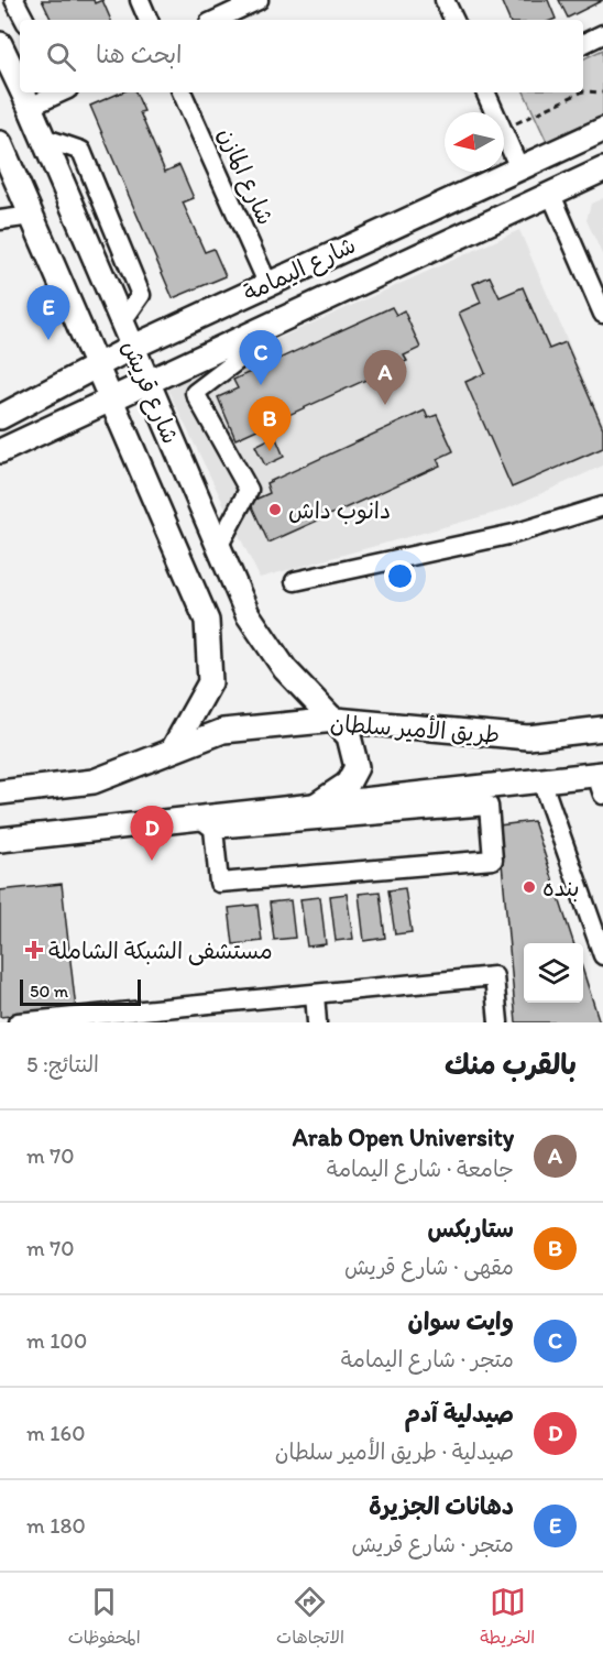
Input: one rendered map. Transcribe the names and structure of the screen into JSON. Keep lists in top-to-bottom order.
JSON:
{
  "streets": {
    "main road": ["شارع اليمامة", "شارع قريش", "طريق الأمير سلطان"],
    "street": ["شارع المازن"]
  },
  "crossings": [
    ["شارع المازن", "شارع اليمامة"],
    ["شارع اليمامة", "شارع قريش"],
    ["شارع قريش", "طريق الأمير سلطان"]
  ],
  "places": {
    "other": ["دانوب داش", "بنده"],
    "health": ["مستشفى الشبكة الشاملة"]
  },
  "scale_bar": "50 m",
  "north": "left",
  "page": {
    "search": "ابحث هنا",
    "pins": [
      "E",
      "C",
      "A",
      "B",
      "D"
    ],
    "scale": "50 m",
    "heading": ["بالقرب منك", "النتائج: 5"],
    "list": [
      {
        "mark": "A",
        "name": "Arab Open University",
        "note": "جامعة · شارع اليمامة",
        "value": "70 m"
      },
      {
        "mark": "B",
        "name": "ستاربكس",
        "note": "مقهى · شارع قريش",
        "value": "70 m"
      },
      {
        "mark": "C",
        "name": "وايت سوان",
        "note": "متجر · شارع اليمامة",
        "value": "100 m"
      },
      {
        "mark": "D",
        "name": "صيدلية آدم",
        "note": "صيدلية · طريق الأمير سلطان",
        "value": "160 m"
      },
      {
        "mark": "E",
        "name": "دهانات الجزيرة",
        "note": "متجر · شارع قريش",
        "value": "180 m"
      }
    ],
    "nav": ["الخريطة", "الاتجاهات", "المحفوظات"]
  }
}
